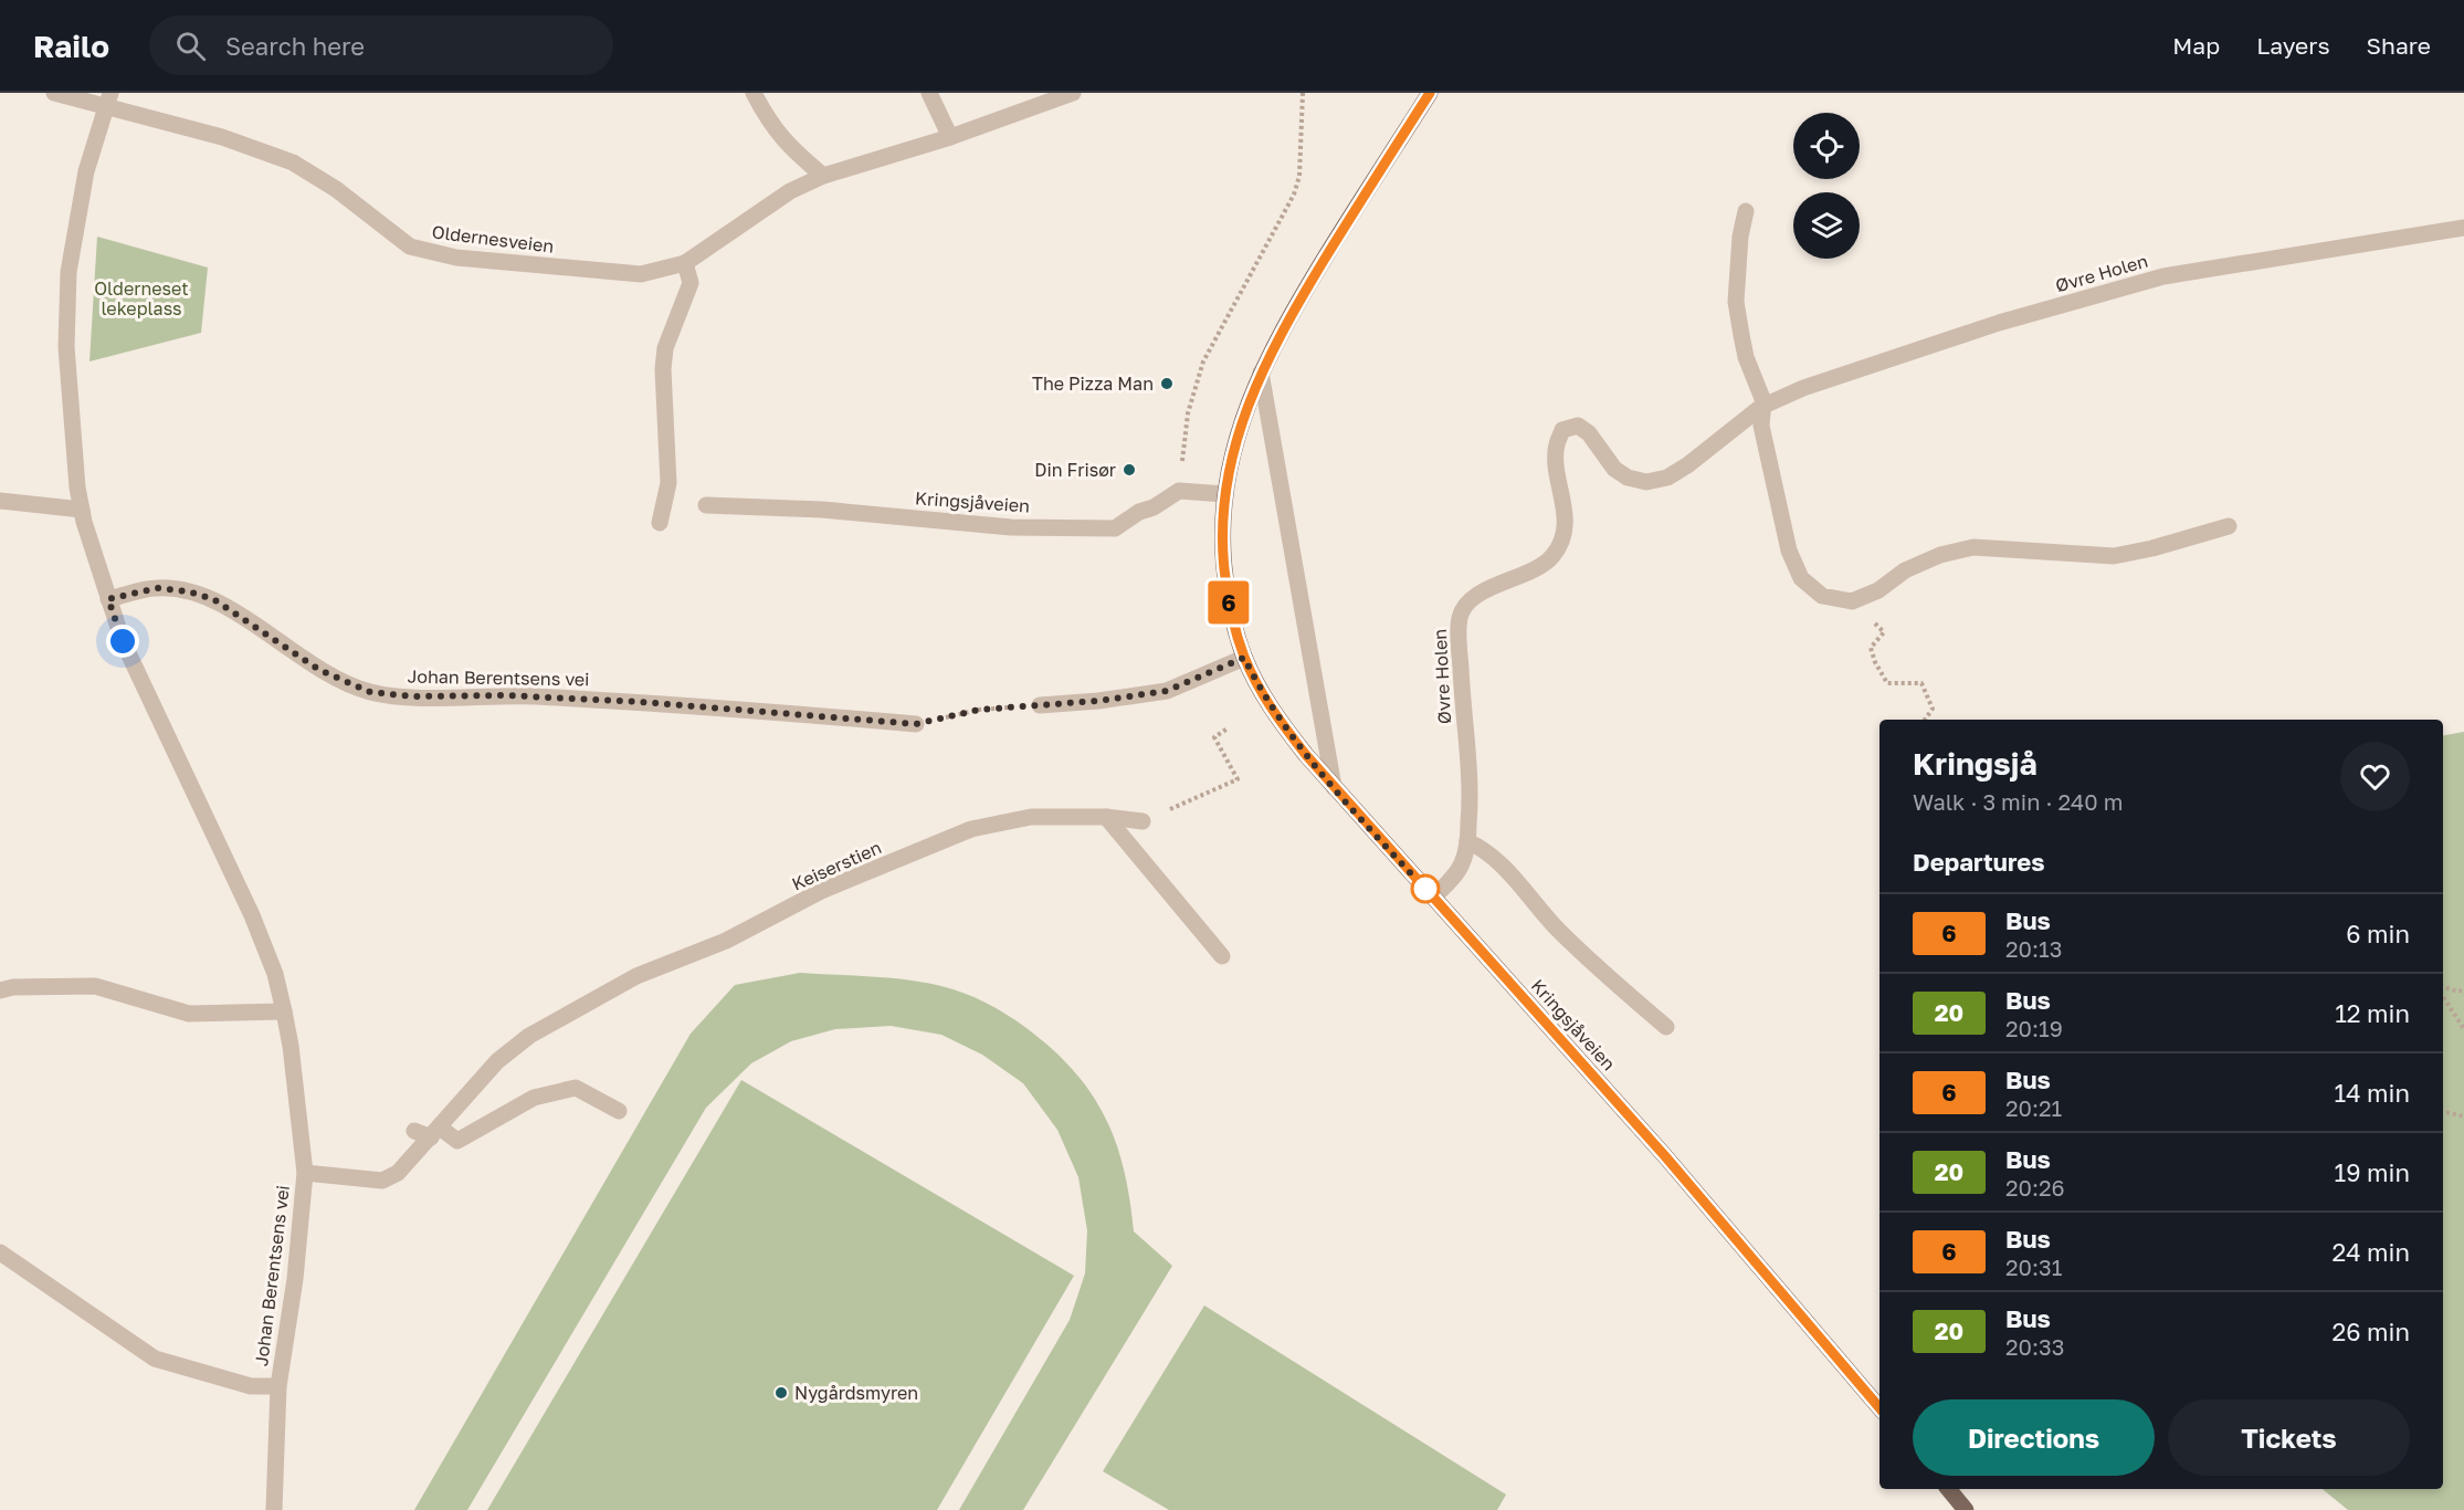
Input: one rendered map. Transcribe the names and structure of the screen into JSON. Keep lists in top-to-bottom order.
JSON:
{
  "streets": {
    "main road": ["Kringsjåveien"],
    "street": [
      "Oldernesveien",
      "Øvre Holen",
      "Johan Berentsens vei",
      "Keiserstien"
    ]
  },
  "crossings": [
    ["Oldernesveien", "Johan Berentsens vei"],
    ["Øvre Holen", "Kringsjåveien"],
    ["Johan Berentsens vei", "Keiserstien"]
  ],
  "parks": ["Olderneset lekeplass"],
  "places": ["The Pizza Man", "Din Frisør", "Nygårdsmyren"],
  "lines": ["bus line 6"],
  "page": {
    "header": "Railo",
    "search": "Search here",
    "nav": ["Map", "Layers", "Share"],
    "on_map": "6",
    "heading": [
      ["Kringsjå", "Walk · 3 min · 240 m"],
      "Departures"
    ],
    "list": [
      {
        "mark": "6",
        "name": "Bus",
        "note": "20:13",
        "value": "6 min"
      },
      {
        "mark": "20",
        "name": "Bus",
        "note": "20:19",
        "value": "12 min"
      },
      {
        "mark": "6",
        "name": "Bus",
        "note": "20:21",
        "value": "14 min"
      },
      {
        "mark": "20",
        "name": "Bus",
        "note": "20:26",
        "value": "19 min"
      },
      {
        "mark": "6",
        "name": "Bus",
        "note": "20:31",
        "value": "24 min"
      },
      {
        "mark": "20",
        "name": "Bus",
        "note": "20:33",
        "value": "26 min"
      }
    ],
    "buttons": ["Directions", "Tickets"]
  }
}
